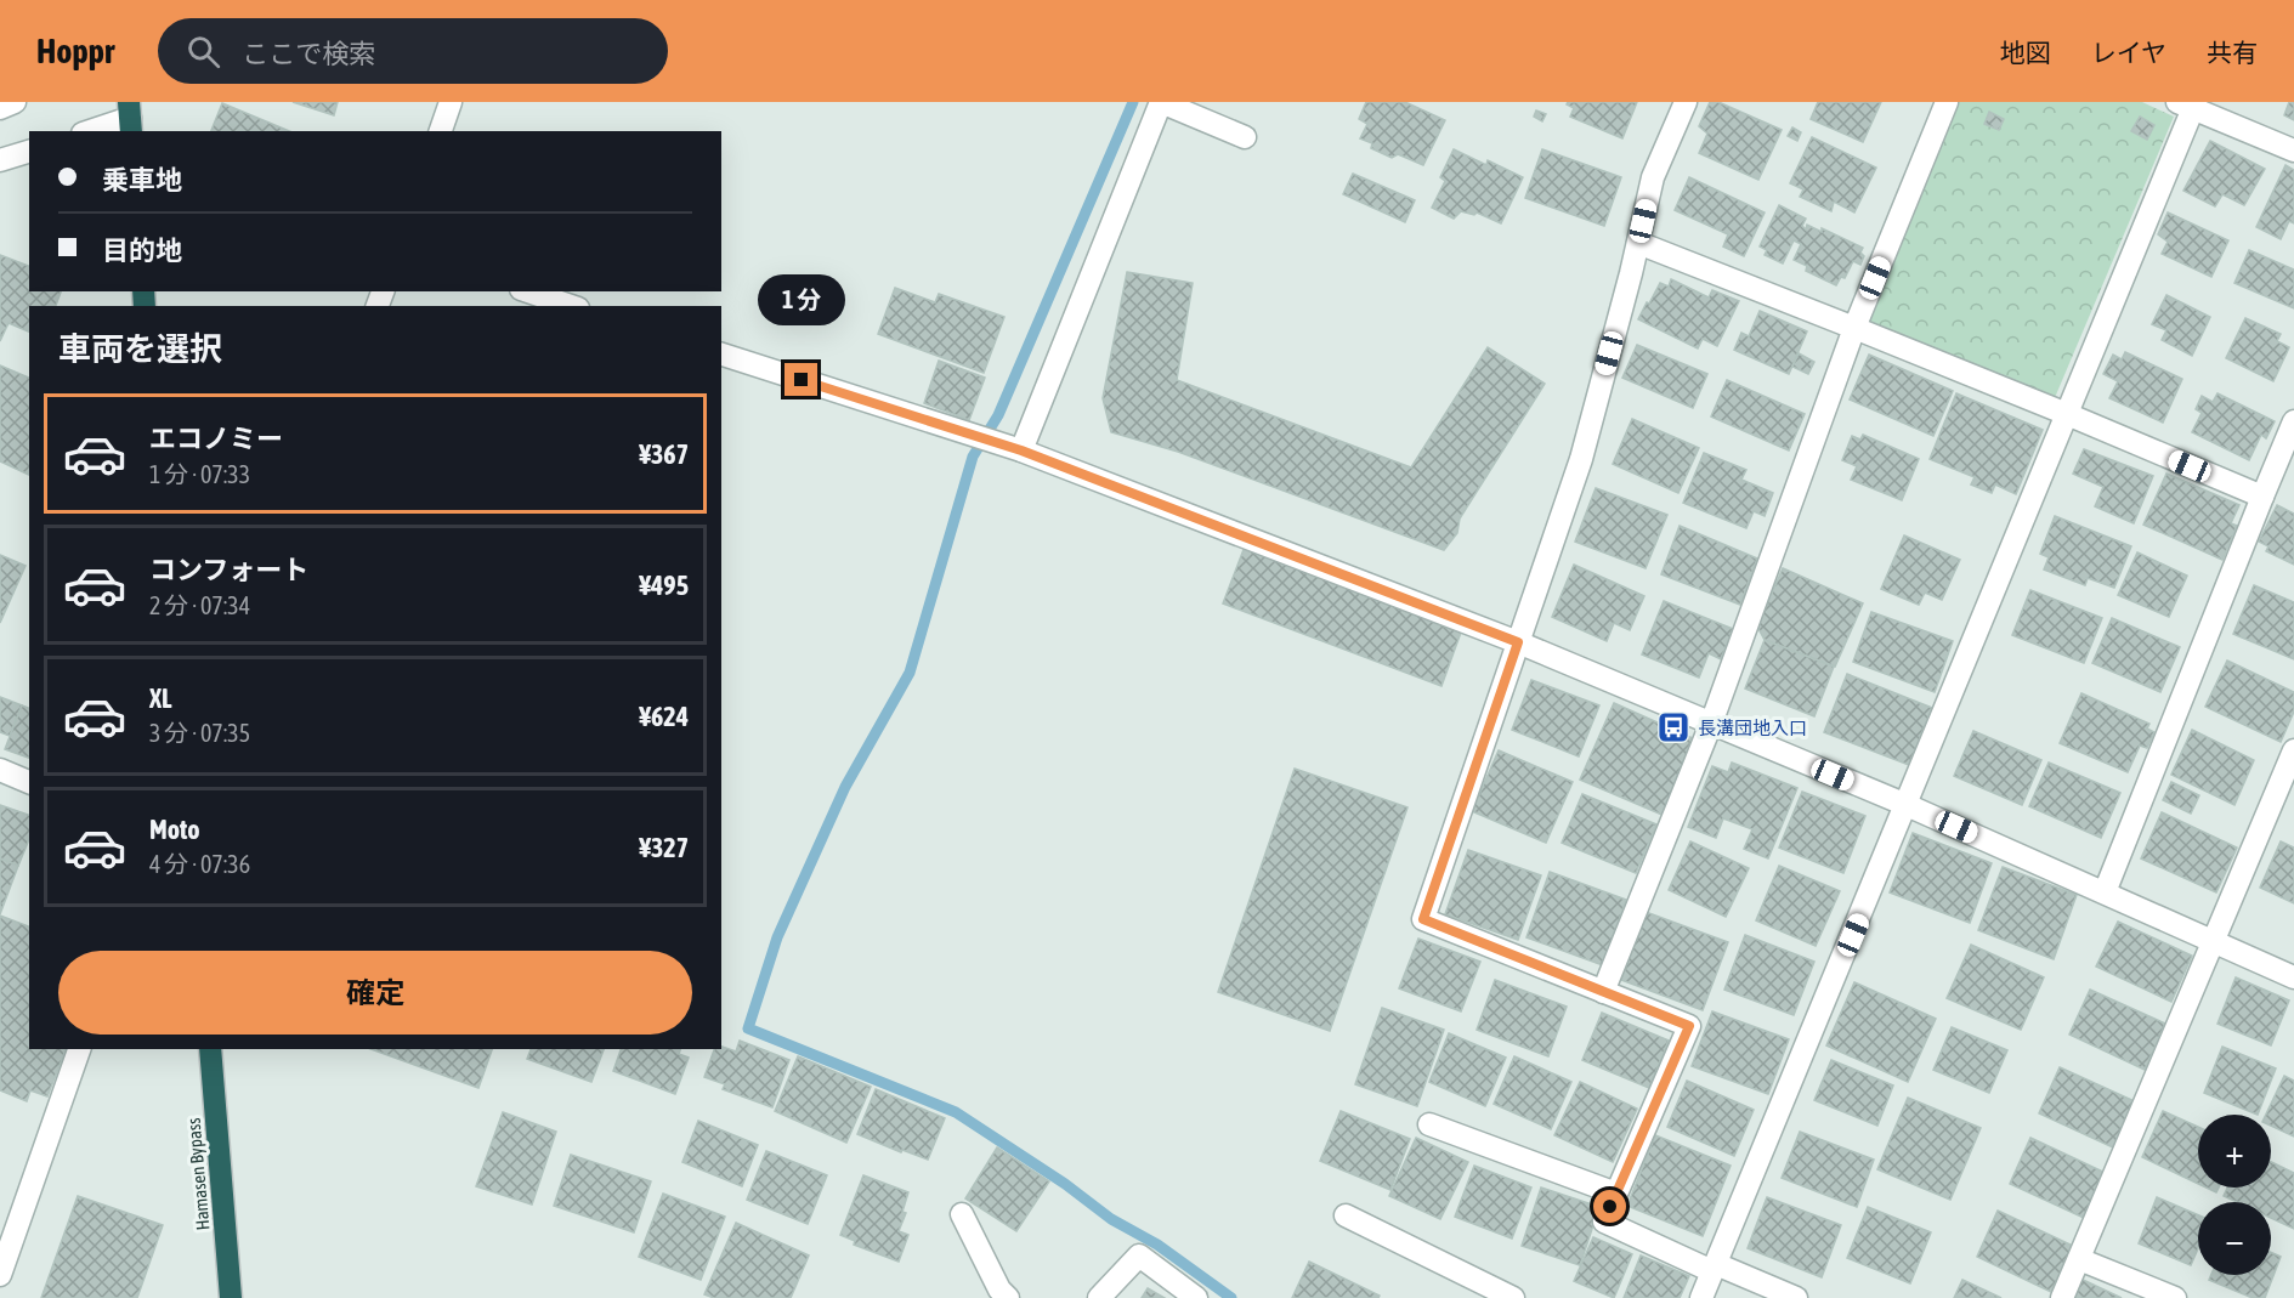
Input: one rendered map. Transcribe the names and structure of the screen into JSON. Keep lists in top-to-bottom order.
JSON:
{
  "streets": {
    "highway": ["Hamasen Bypass"]
  },
  "places": {
    "bus stop": ["長溝団地入口"]
  },
  "page": {
    "header": "Hoppr",
    "search": "ここで検索",
    "nav": ["地図", "レイヤ", "共有"],
    "banner": ["乗車地", "目的地"],
    "bubble": "1 分",
    "heading": "車両を選択",
    "list": [
      {
        "name": "エコノミー",
        "note": "1 分 · 07:33",
        "value": "¥367"
      },
      {
        "name": "コンフォート",
        "note": "2 分 · 07:34",
        "value": "¥495"
      },
      {
        "name": "XL",
        "note": "3 分 · 07:35",
        "value": "¥624"
      },
      {
        "name": "Moto",
        "note": "4 分 · 07:36",
        "value": "¥327"
      }
    ],
    "buttons": "確定",
    "map_buttons": ["+", "−"]
  }
}
